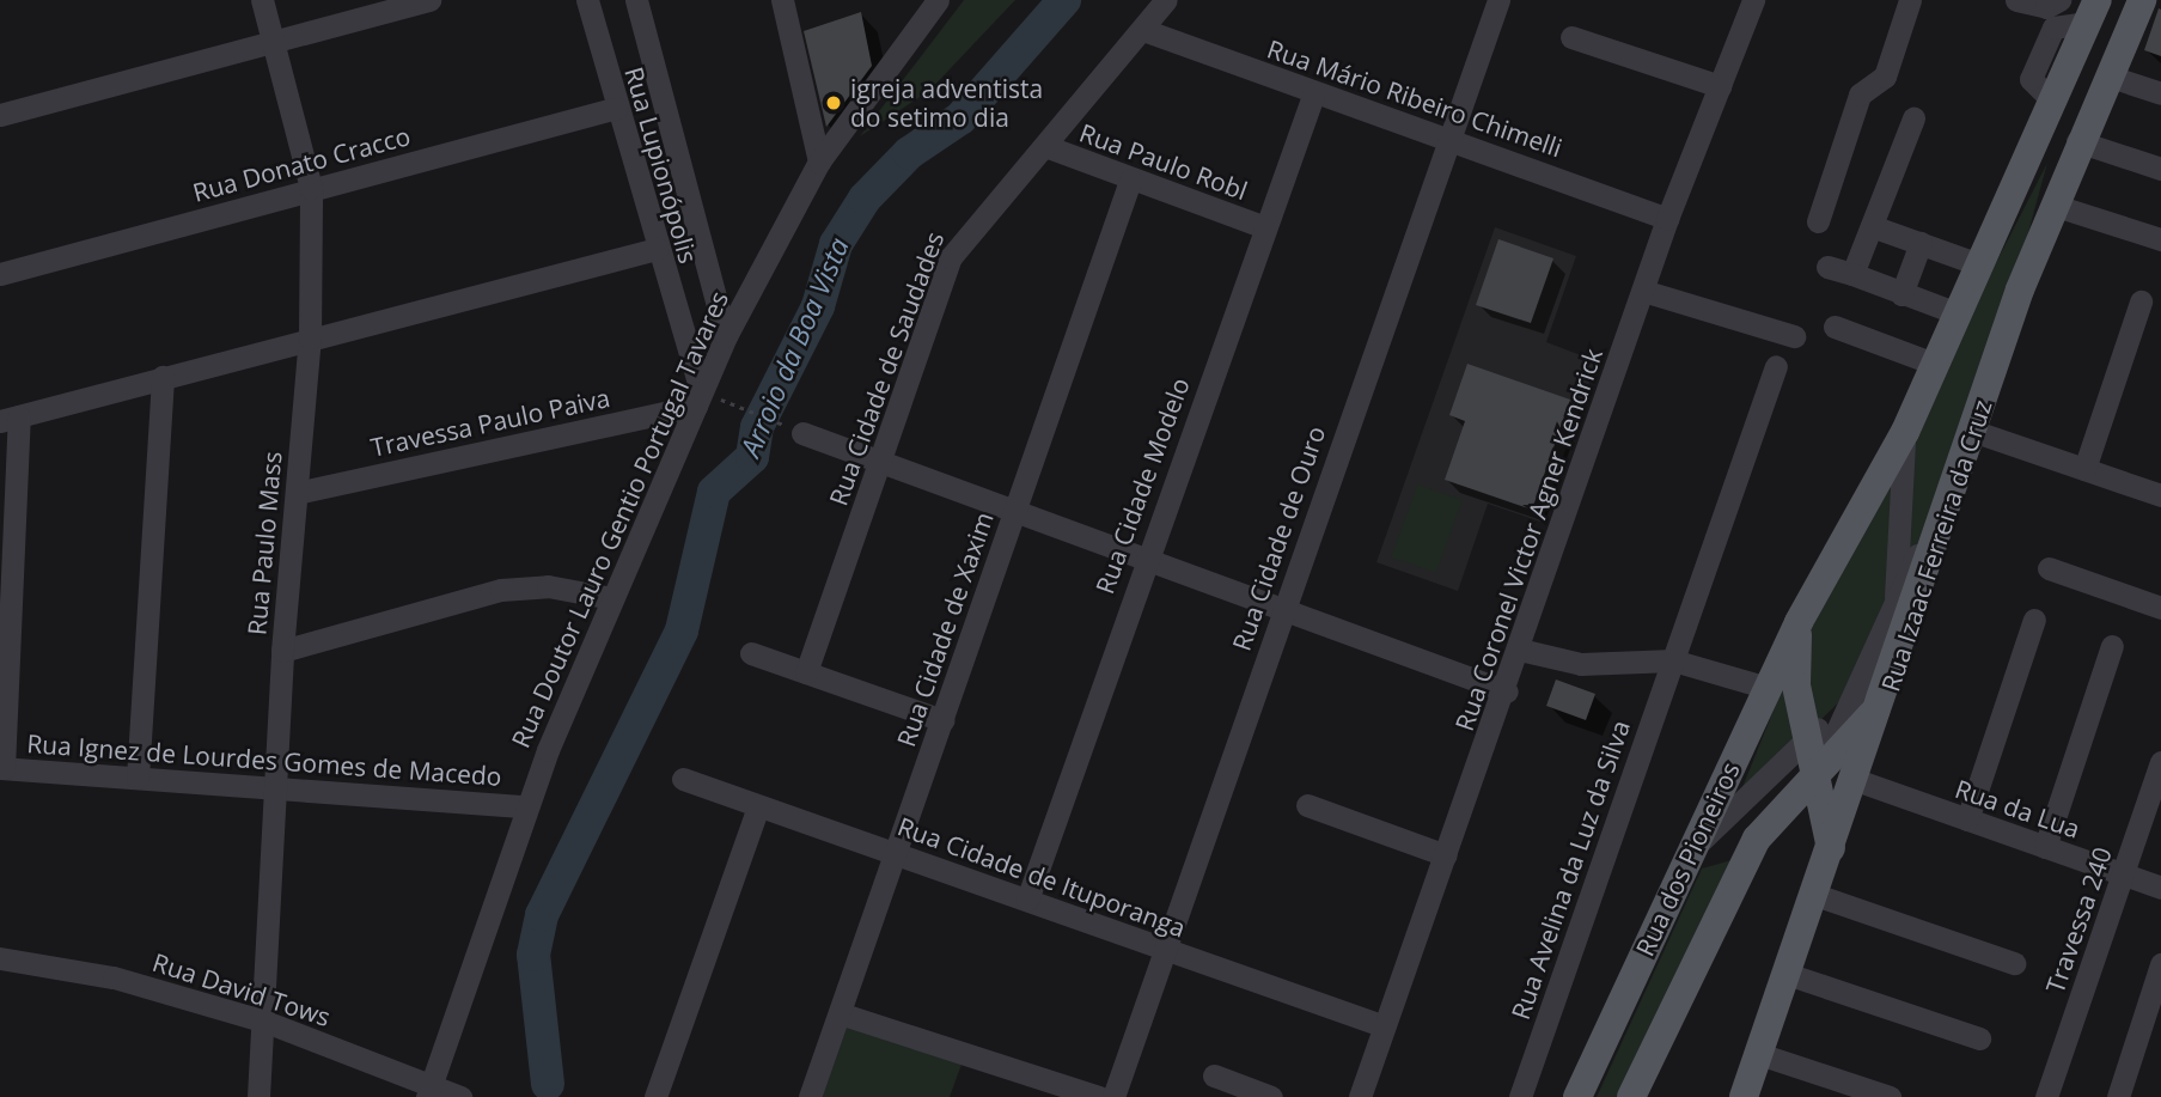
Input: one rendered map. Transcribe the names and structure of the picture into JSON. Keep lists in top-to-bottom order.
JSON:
{
  "streets": {
    "main road": ["Rua Izaac Ferreira da Cruz", "Rua dos Pioneiros"],
    "street": [
      "Rua Mário Ribeiro Chimelli",
      "Rua Paulo Robl",
      "Rua Donato Cracco",
      "Rua Lupionópolis",
      "Rua Cidade de Saudades",
      "Travessa Paulo Paiva",
      "Rua Cidade Modelo",
      "Rua Doutor Lauro Gentio Portugal Tavares",
      "Rua Cidade de Ouro",
      "Rua Coronel Victor Agner Kendrick",
      "Rua Paulo Mass",
      "Rua Cidade de Xaxim",
      "Rua Ignez de Lourdes Gomes de Macedo",
      "Rua da Lua",
      "Rua Avelina da Luz da Silva",
      "Rua Cidade de Ituporanga",
      "Travessa 240",
      "Rua David Tows"
    ]
  },
  "crossings": [
    ["Rua Mário Ribeiro Chimelli", "Rua Cidade de Saudades"],
    ["Rua Mário Ribeiro Chimelli", "Rua Cidade Modelo"],
    ["Rua Mário Ribeiro Chimelli", "Rua Cidade de Ouro"],
    ["Rua Mário Ribeiro Chimelli", "Rua Coronel Victor Agner Kendrick"],
    ["Rua Paulo Robl", "Rua Cidade de Saudades"],
    ["Rua Paulo Robl", "Rua Cidade Modelo"],
    ["Rua Paulo Robl", "Rua Cidade de Xaxim"],
    ["Rua Donato Cracco", "Rua Lupionópolis"],
    ["Rua Donato Cracco", "Rua Paulo Mass"],
    ["Rua Lupionópolis", "Travessa Paulo Paiva"],
    ["Rua Lupionópolis", "Rua Doutor Lauro Gentio Portugal Tavares"],
    ["Travessa Paulo Paiva", "Rua Doutor Lauro Gentio Portugal Tavares"],
    ["Travessa Paulo Paiva", "Rua Paulo Mass"],
    ["Rua Cidade Modelo", "Rua Cidade de Ituporanga"],
    ["Rua Doutor Lauro Gentio Portugal Tavares", "Rua Ignez de Lourdes Gomes de Macedo"],
    ["Rua Doutor Lauro Gentio Portugal Tavares", "Rua David Tows"],
    ["Rua Cidade de Ouro", "Rua Cidade de Ituporanga"],
    ["Rua Coronel Victor Agner Kendrick", "Rua Cidade de Ituporanga"],
    ["Rua Paulo Mass", "Rua Ignez de Lourdes Gomes de Macedo"],
    ["Rua Paulo Mass", "Rua David Tows"],
    ["Rua Izaac Ferreira da Cruz", "Rua da Lua"],
    ["Rua Cidade de Xaxim", "Rua Cidade de Ituporanga"],
    ["Rua da Lua", "Travessa 240"]
  ],
  "water": ["Arroio da Boa Vista"],
  "places": ["igreja adventista do setimo dia"]
}
